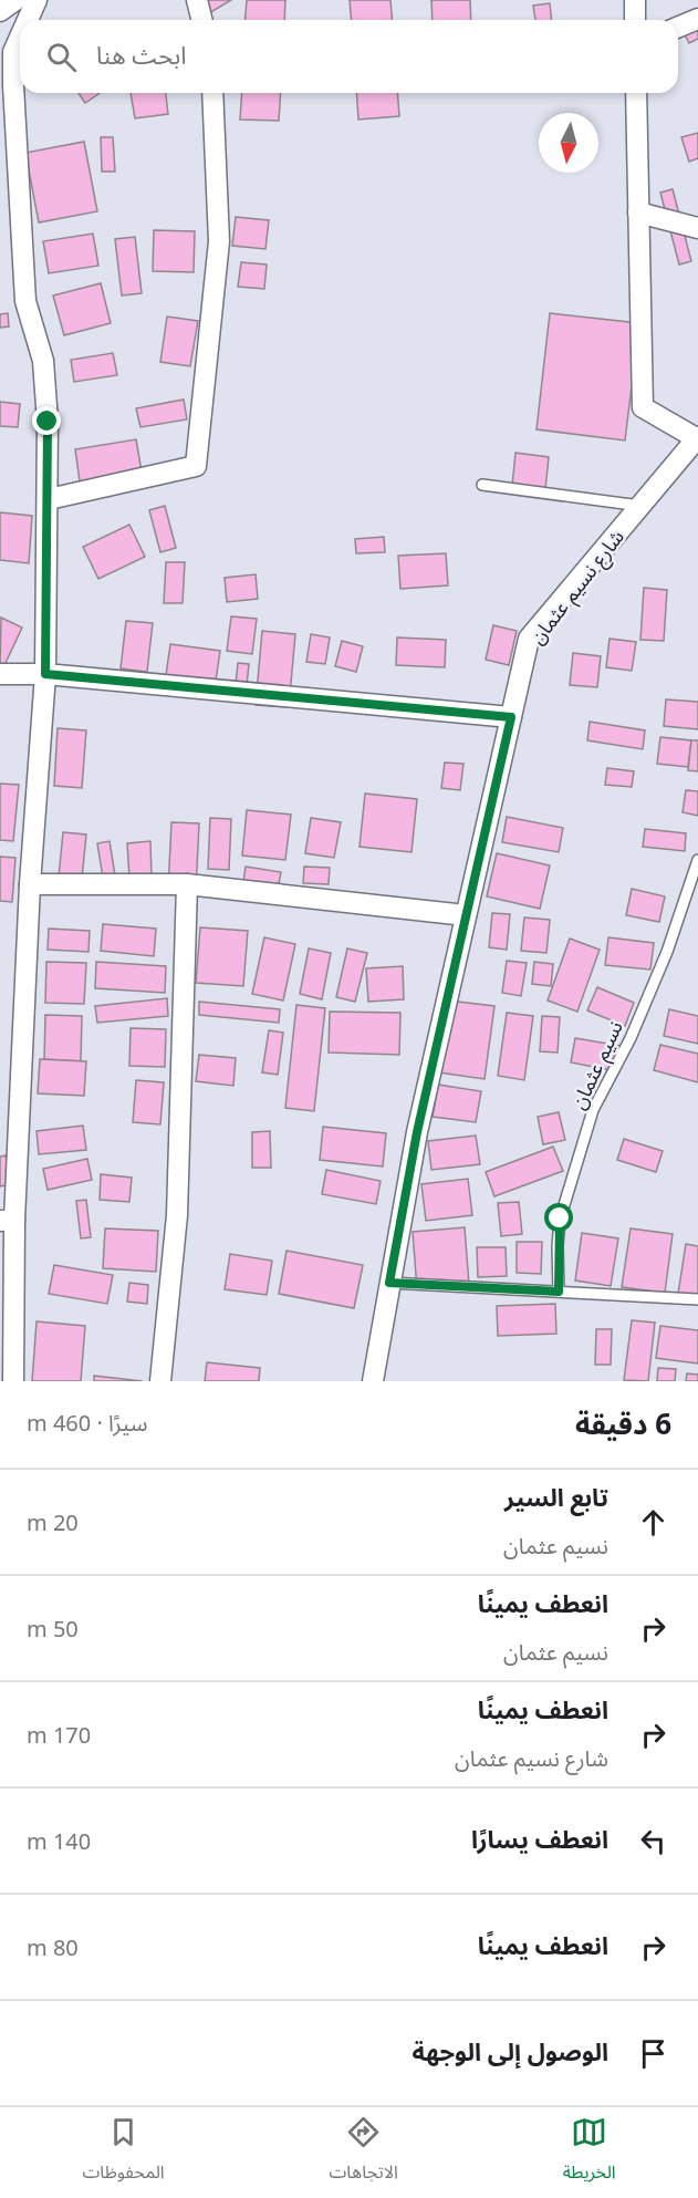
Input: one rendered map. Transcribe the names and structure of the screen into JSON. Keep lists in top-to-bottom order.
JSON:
{
  "streets": {
    "street": ["شارع نسيم عثمان"],
    "lane": ["نسيم عثمان"]
  },
  "north": "bottom",
  "page": {
    "search": "ابحث هنا",
    "heading": ["6 دقيقة", "سيرًا · 460 m"],
    "list": [
      ["تابع السير", "نسيم عثمان", "20 m"],
      ["انعطف يمينًا", "نسيم عثمان", "50 m"],
      ["انعطف يمينًا", "شارع نسيم عثمان", "170 m"],
      ["انعطف يسارًا", "140 m"],
      ["انعطف يمينًا", "80 m"],
      "الوصول إلى الوجهة"
    ],
    "nav": ["الخريطة", "الاتجاهات", "المحفوظات"]
  }
}
